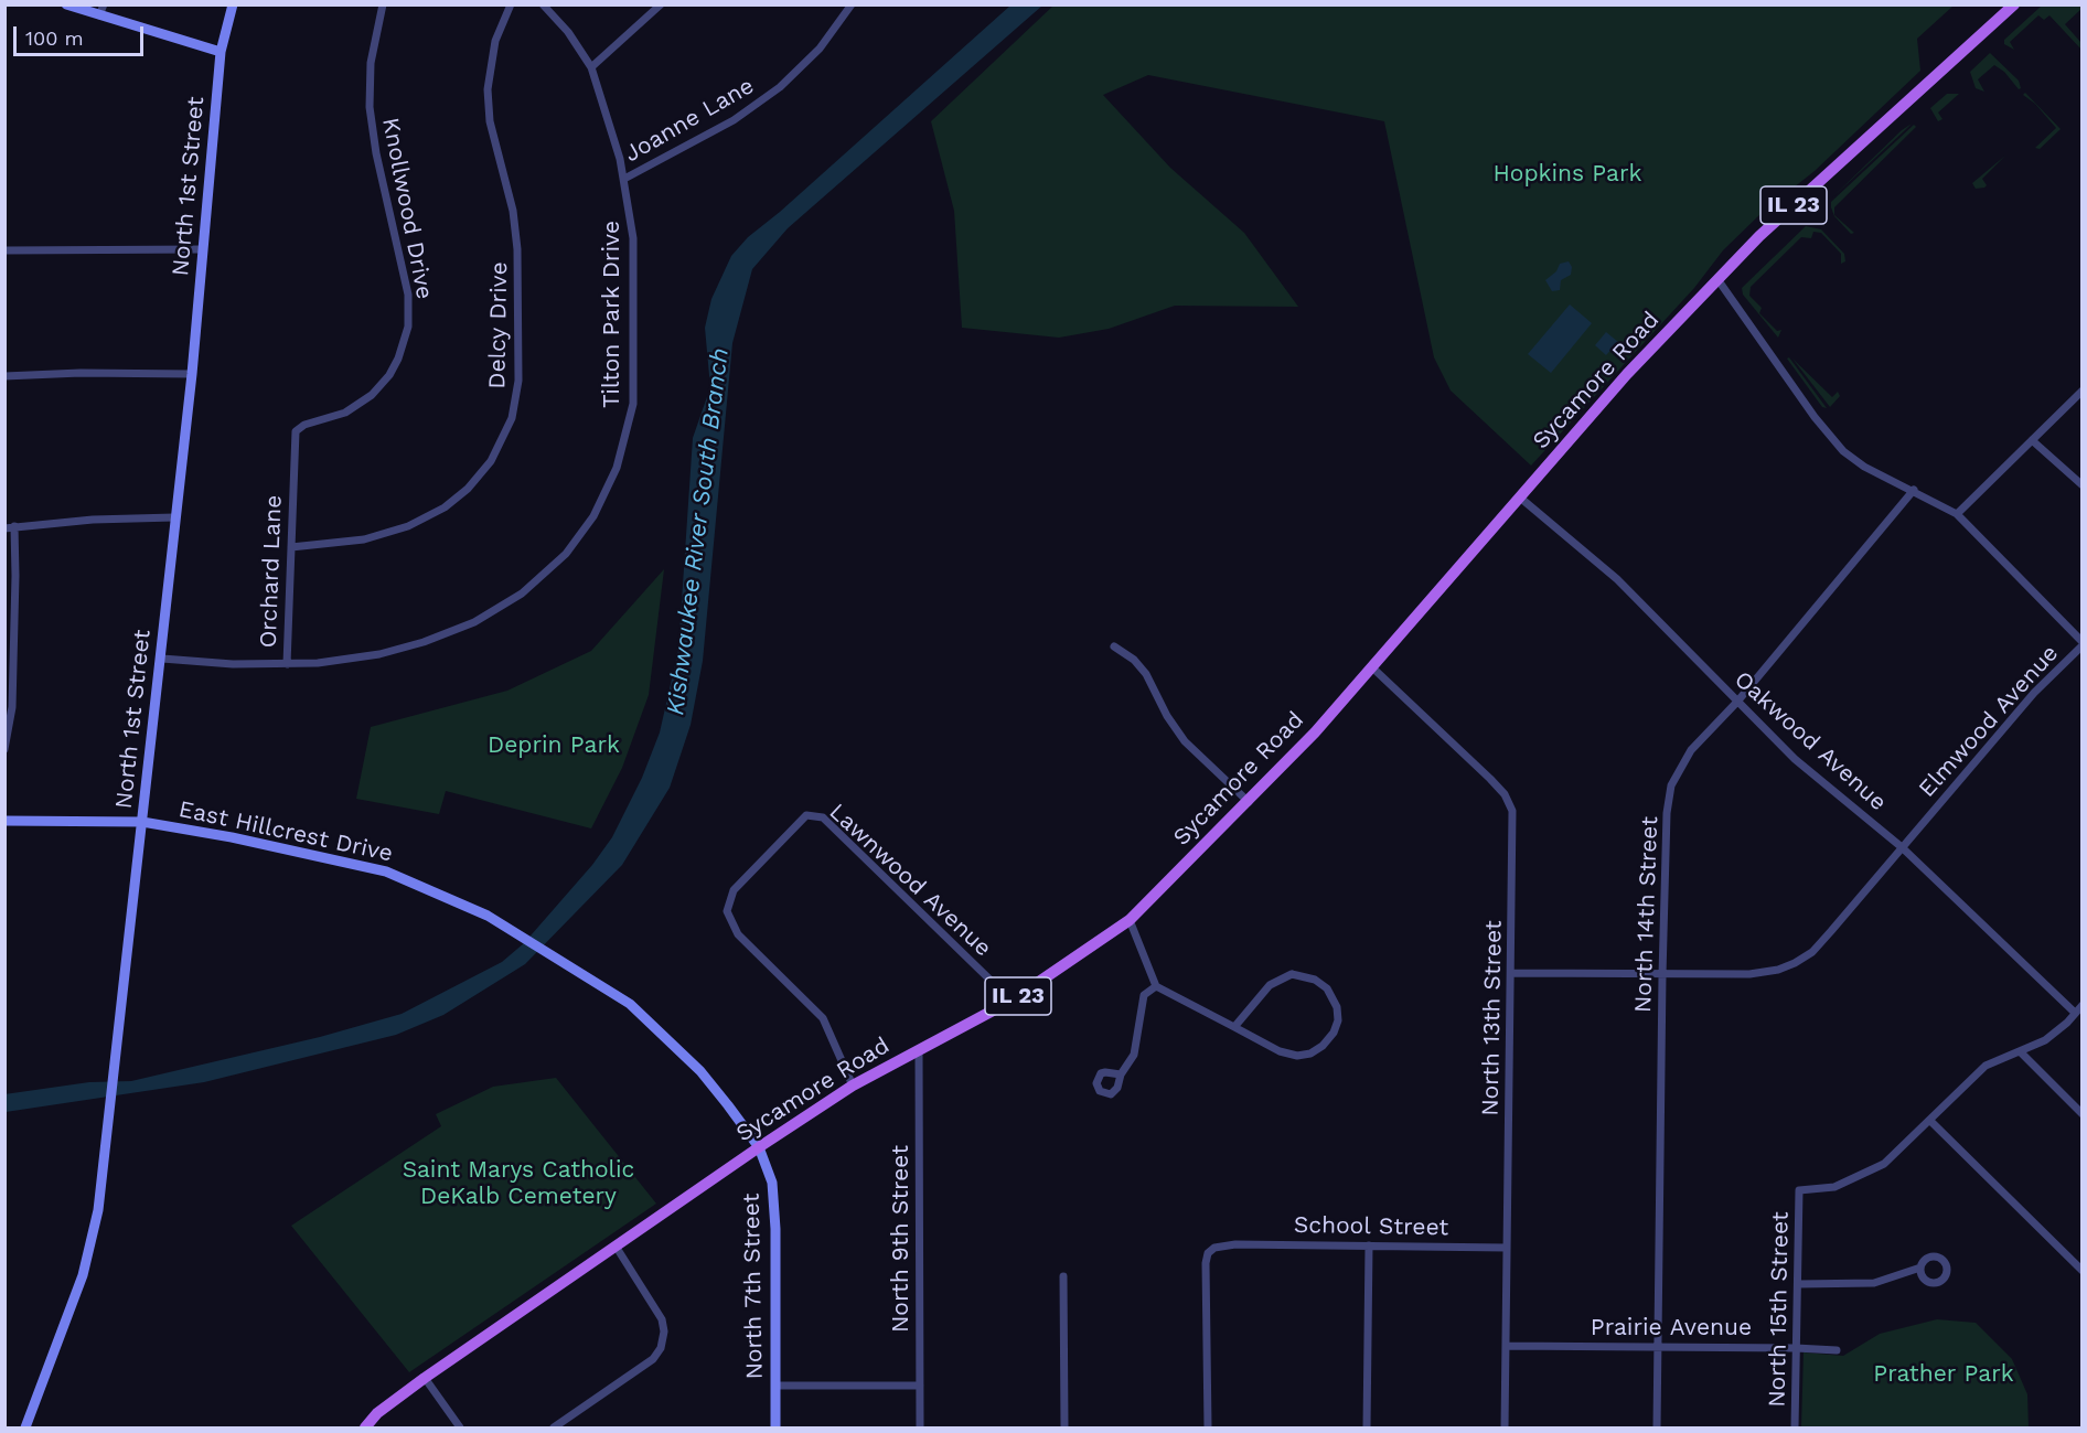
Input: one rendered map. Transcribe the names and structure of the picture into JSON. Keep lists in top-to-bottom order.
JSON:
{
  "streets": {
    "main road": ["IL 23", "Sycamore Road"],
    "street": [
      "Joanne Lane",
      "North 1st Street",
      "Knollwood Drive",
      "Tilton Park Drive",
      "Delcy Drive",
      "Orchard Lane",
      "Elmwood Avenue",
      "Oakwood Avenue",
      "East Hillcrest Drive",
      "Lawnwood Avenue",
      "North 14th Street",
      "North 13th Street",
      "School Street",
      "North 9th Street",
      "North 7th Street",
      "North 15th Street",
      "Prairie Avenue"
    ]
  },
  "crossings": [
    ["Joanne Lane", "Tilton Park Drive"],
    ["North 1st Street", "Tilton Park Drive"],
    ["North 1st Street", "East Hillcrest Drive"],
    ["Knollwood Drive", "Orchard Lane"],
    ["Tilton Park Drive", "Orchard Lane"],
    ["Delcy Drive", "Orchard Lane"],
    ["Sycamore Road", "Oakwood Avenue"],
    ["Sycamore Road", "East Hillcrest Drive"],
    ["Sycamore Road", "Lawnwood Avenue"],
    ["Sycamore Road", "North 13th Street"],
    ["Sycamore Road", "North 9th Street"],
    ["Sycamore Road", "North 7th Street"],
    ["Elmwood Avenue", "Oakwood Avenue"],
    ["Elmwood Avenue", "North 14th Street"],
    ["Elmwood Avenue", "North 13th Street"],
    ["Oakwood Avenue", "North 14th Street"],
    ["East Hillcrest Drive", "North 7th Street"],
    ["North 14th Street", "Prairie Avenue"],
    ["North 13th Street", "School Street"],
    ["North 13th Street", "Prairie Avenue"],
    ["North 15th Street", "Prairie Avenue"]
  ],
  "water": ["Kishwaukee River South Branch"],
  "parks": [
    "Hopkins Park",
    "Deprin Park",
    "Saint Marys Catholic DeKalb Cemetery",
    "Prather Park"
  ],
  "scale_bar": "100 m"
}
